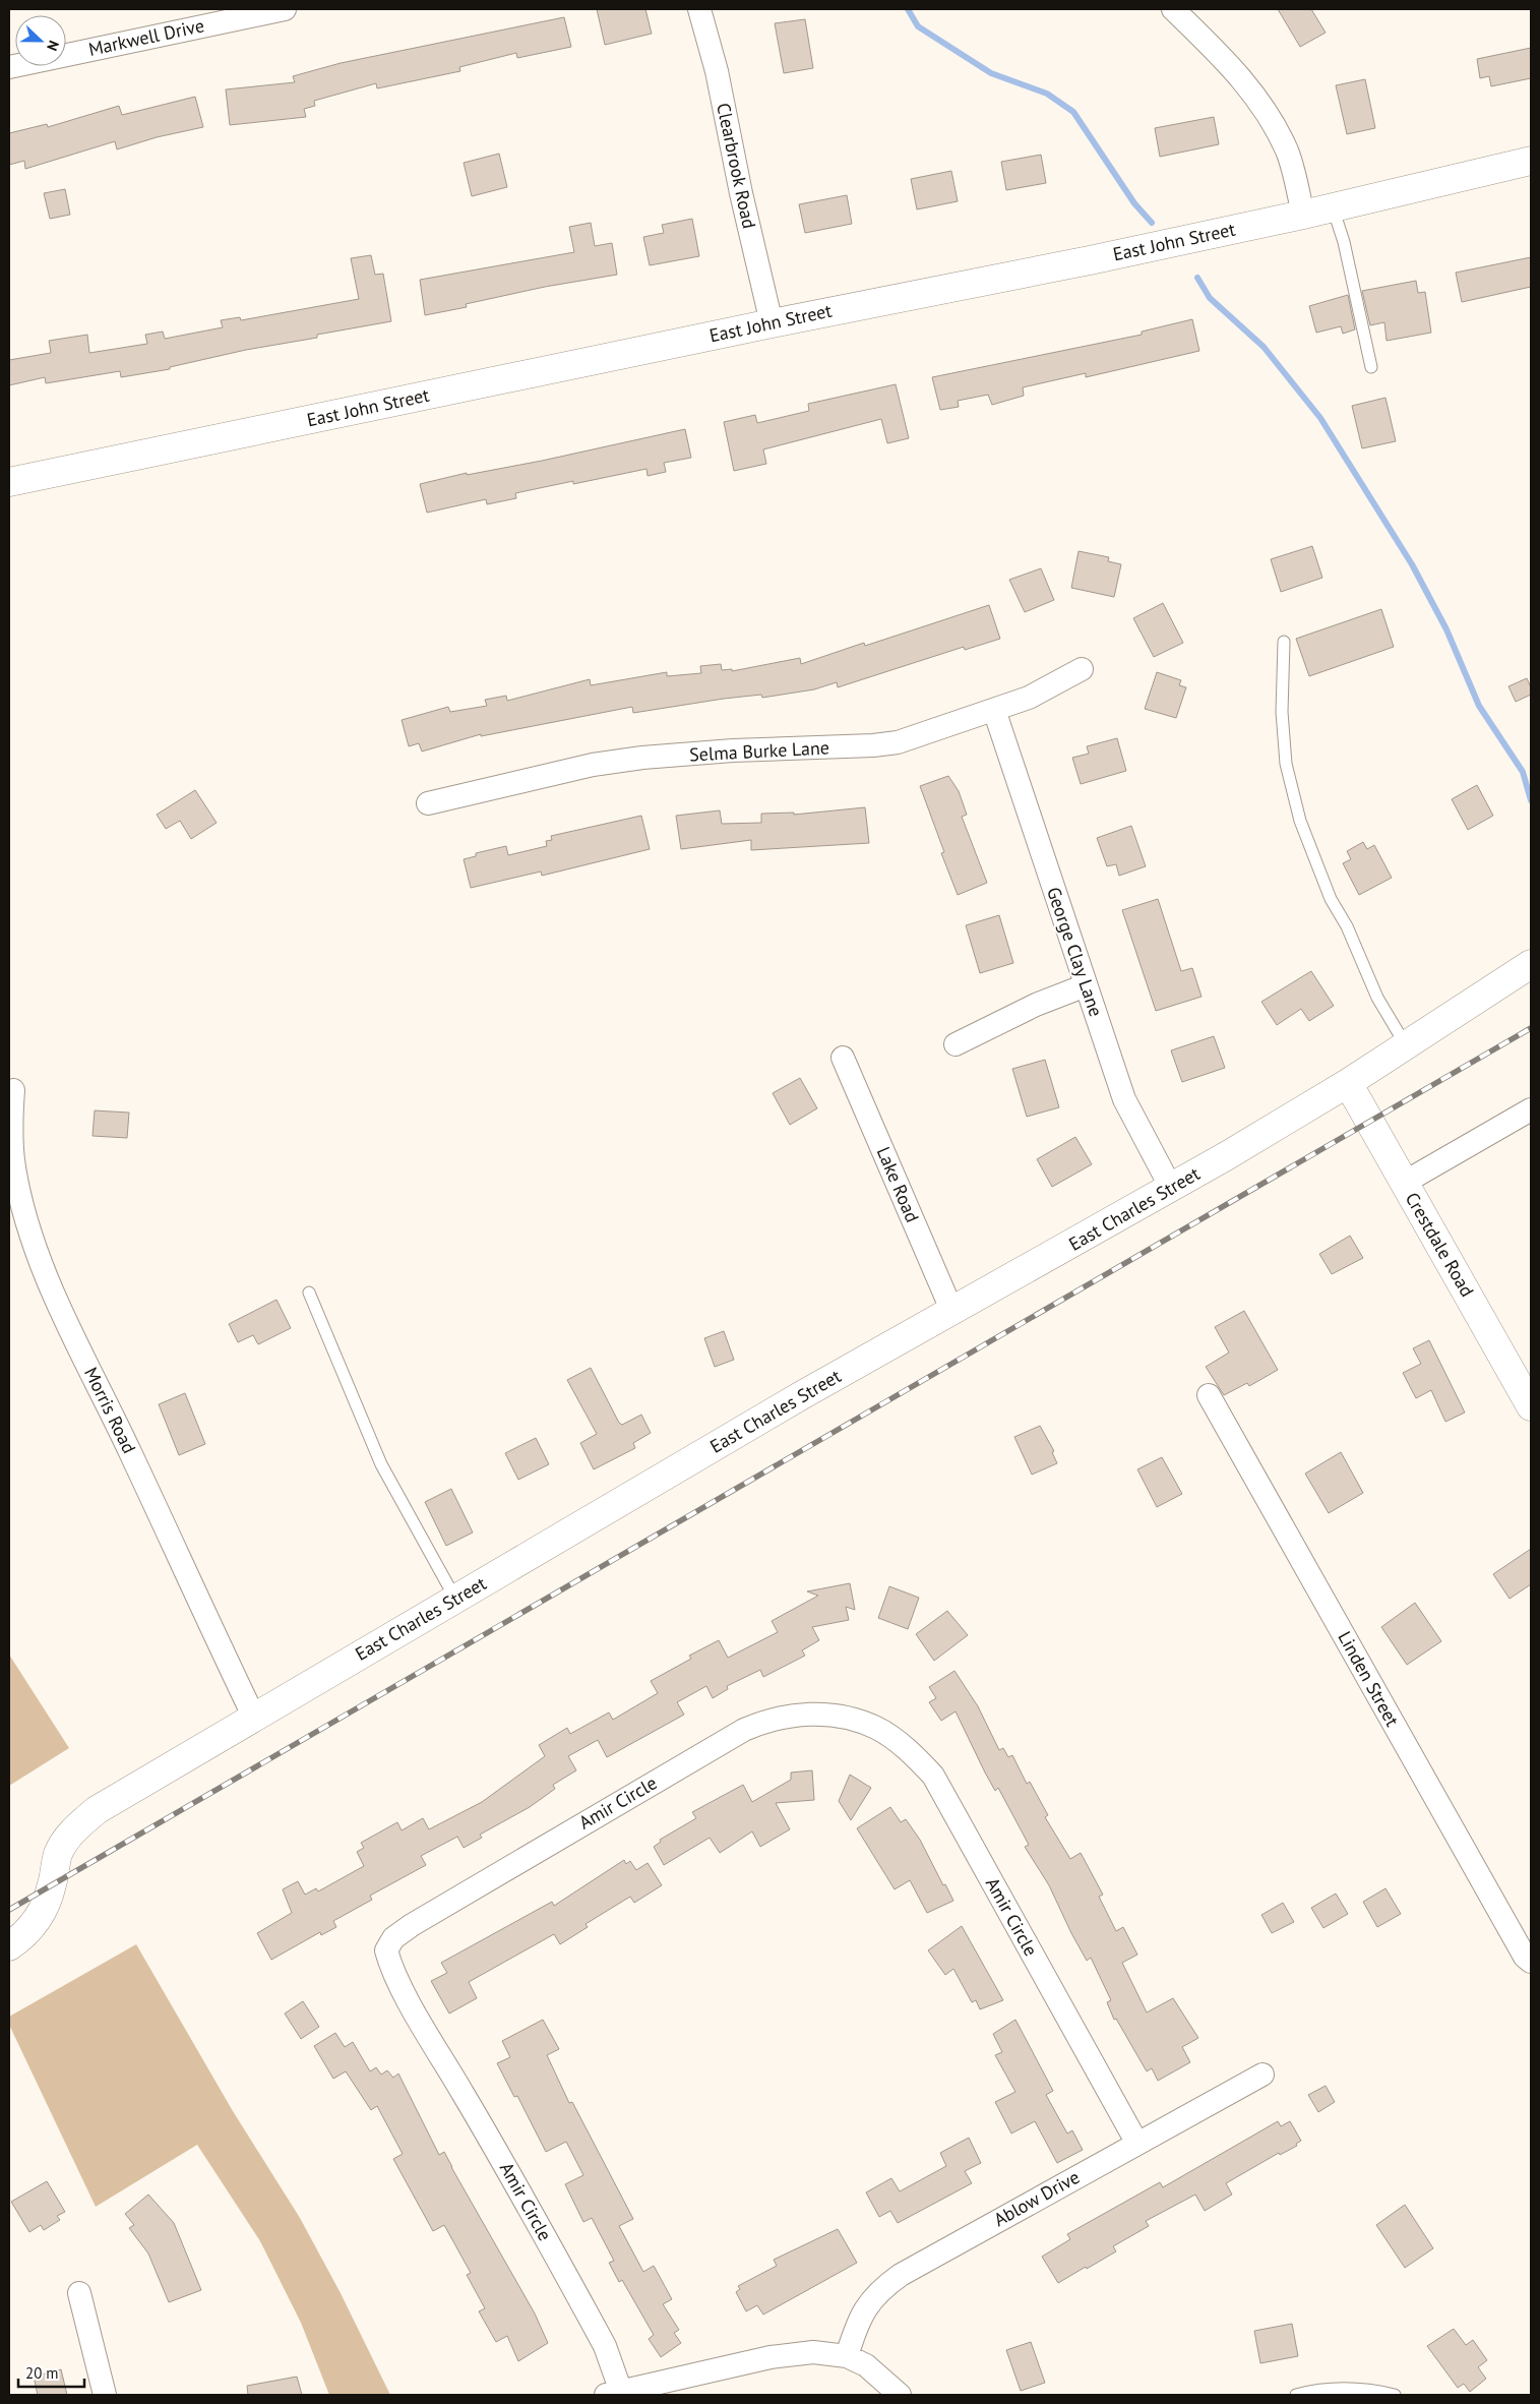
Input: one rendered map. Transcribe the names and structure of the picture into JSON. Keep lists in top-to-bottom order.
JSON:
{
  "streets": {
    "street": [
      "Markwell Drive",
      "Clearbrook Road",
      "East John Street",
      "Selma Burke Lane",
      "George Clay Lane",
      "Lake Road",
      "East Charles Street",
      "Crestdale Road",
      "Morris Road",
      "Linden Street",
      "Amir Circle",
      "Ablow Drive"
    ]
  },
  "crossings": [
    ["Clearbrook Road", "East John Street"],
    ["Selma Burke Lane", "George Clay Lane"],
    ["George Clay Lane", "East Charles Street"],
    ["Lake Road", "East Charles Street"],
    ["East Charles Street", "Crestdale Road"],
    ["East Charles Street", "Morris Road"],
    ["Amir Circle", "Ablow Drive"]
  ],
  "scale_bar": "20 m",
  "north": "right"
}
